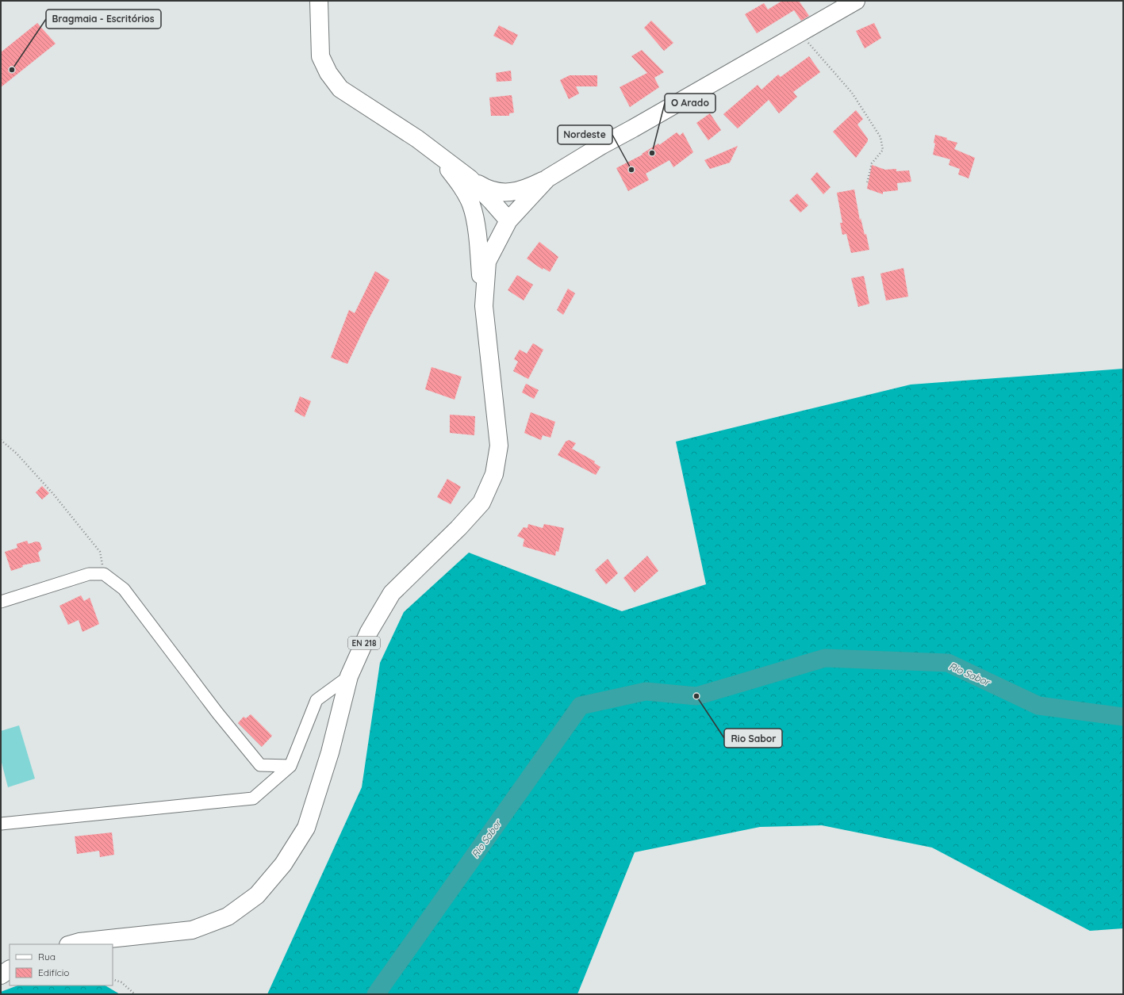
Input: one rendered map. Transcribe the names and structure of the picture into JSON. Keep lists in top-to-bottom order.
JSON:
{
  "streets": {
    "main road": ["EN 218"]
  },
  "water": ["Rio Sabor"],
  "places": [
    "Bragmaia - Escritórios",
    "O Arado",
    "Nordeste",
    "Rio Sabor"
  ],
  "legend": ["Rua", "Edifício"]
}
